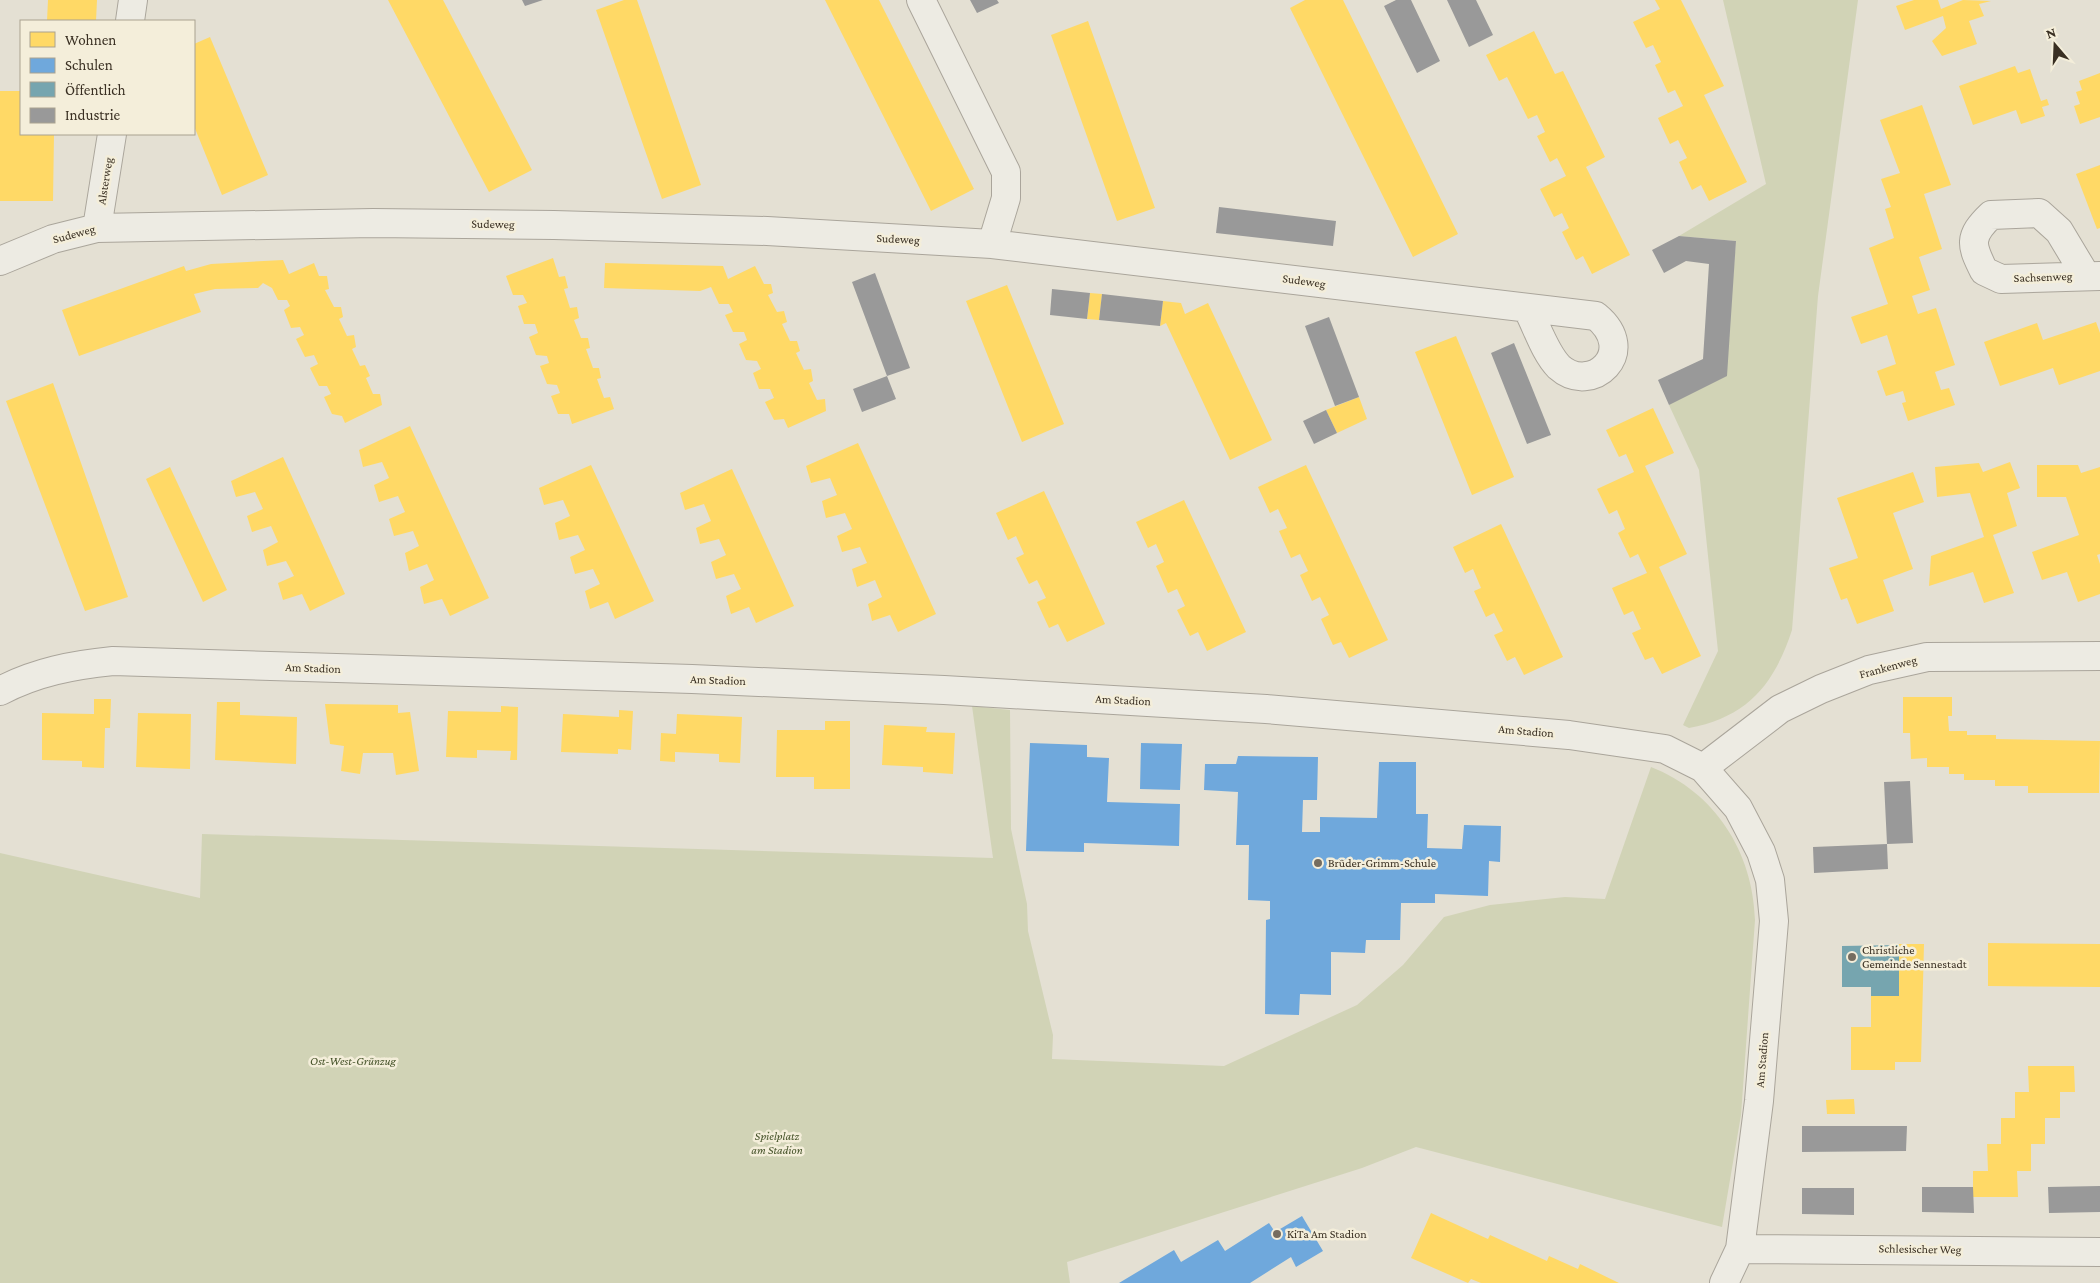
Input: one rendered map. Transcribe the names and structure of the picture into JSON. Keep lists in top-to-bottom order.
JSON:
{
  "streets": {
    "street": [
      "Alsterweg",
      "Sudeweg",
      "Frankenweg",
      "Am Stadion",
      "Schlesischer Weg"
    ]
  },
  "crossings": [
    ["Alsterweg", "Sudeweg"],
    ["Frankenweg", "Am Stadion"],
    ["Am Stadion", "Schlesischer Weg"]
  ],
  "parks": ["Ost-West-Grünzug", "Spielplatz am Stadion"],
  "places": ["Brüder-Grimm-Schule", "Christliche Gemeinde Sennestadt", "KiTa Am Stadion"],
  "legend": [
    "Wohnen",
    "Schulen",
    "Öffentlich",
    "Industrie"
  ],
  "north": "top"
}
